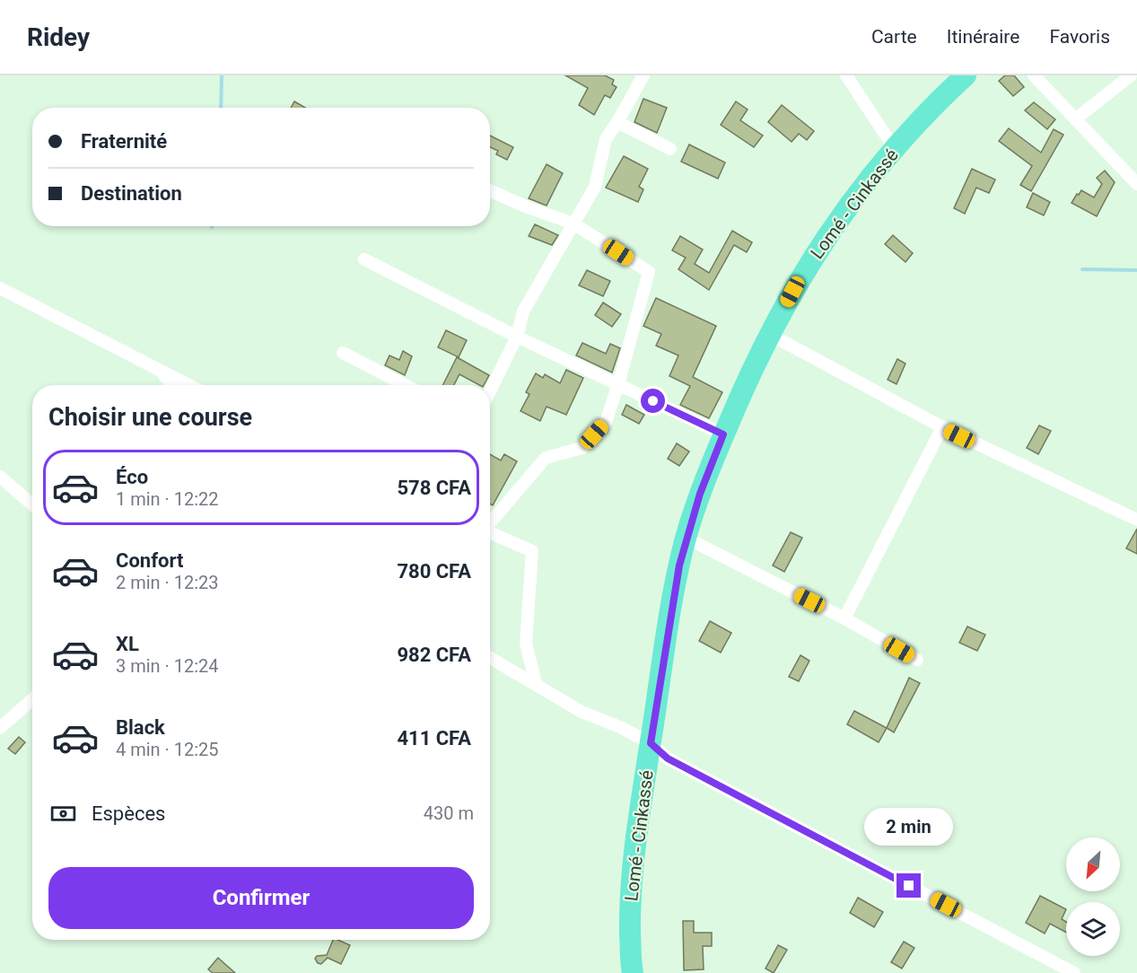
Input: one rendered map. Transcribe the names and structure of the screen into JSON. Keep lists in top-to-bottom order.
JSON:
{
  "streets": {
    "highway": ["Lomé - Cinkassé"]
  },
  "north": "bottom left",
  "page": {
    "header": "Ridey",
    "nav": ["Carte", "Itinéraire", "Favoris"],
    "banner": ["Fraternité", "Destination"],
    "heading": "Choisir une course",
    "list": [
      {
        "name": "Éco",
        "note": "1 min · 12:22",
        "value": "578 CFA"
      },
      {
        "name": "Confort",
        "note": "2 min · 12:23",
        "value": "780 CFA"
      },
      {
        "name": "XL",
        "note": "3 min · 12:24",
        "value": "982 CFA"
      },
      {
        "name": "Black",
        "note": "4 min · 12:25",
        "value": "411 CFA"
      }
    ],
    "pay": ["Espèces", "430 m"],
    "bubble": "2 min",
    "buttons": "Confirmer"
  }
}
